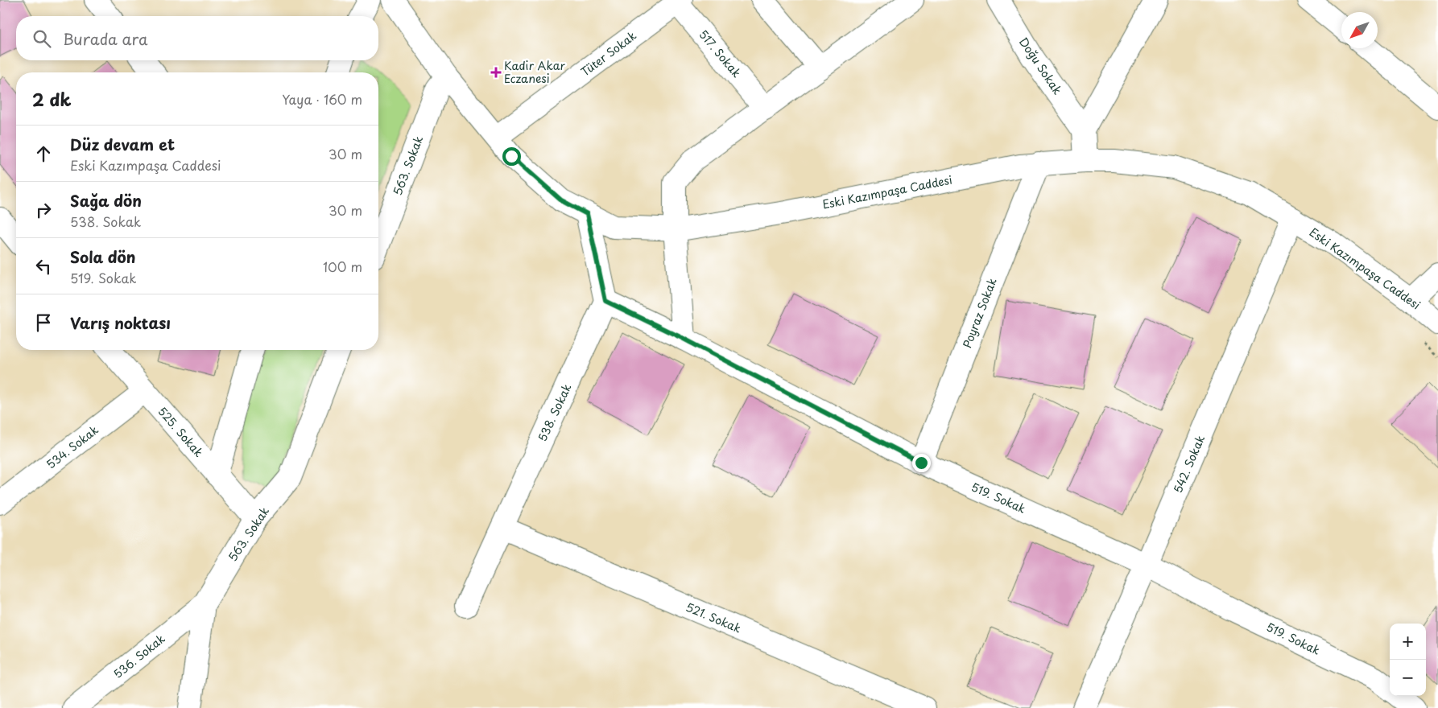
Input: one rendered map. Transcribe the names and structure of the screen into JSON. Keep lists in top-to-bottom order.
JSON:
{
  "streets": {
    "street": [
      "Tüter Sokak",
      "517. Sokak",
      "Doğu Sokak",
      "563. Sokak",
      "Eski Kazımpaşa Caddesi",
      "Poyraz Sokak",
      "538. Sokak",
      "525. Sokak",
      "534. Sokak",
      "542. Sokak",
      "519. Sokak",
      "521. Sokak",
      "536. Sokak"
    ]
  },
  "crossings": [
    ["Tüter Sokak", "517. Sokak"],
    ["Tüter Sokak", "Eski Kazımpaşa Caddesi"],
    ["563. Sokak", "Eski Kazımpaşa Caddesi"],
    ["563. Sokak", "525. Sokak"],
    ["563. Sokak", "536. Sokak"],
    ["Eski Kazımpaşa Caddesi", "Poyraz Sokak"],
    ["Eski Kazımpaşa Caddesi", "542. Sokak"],
    ["Poyraz Sokak", "519. Sokak"],
    ["538. Sokak", "519. Sokak"],
    ["538. Sokak", "521. Sokak"],
    ["525. Sokak", "534. Sokak"],
    ["542. Sokak", "519. Sokak"]
  ],
  "places": {
    "health": ["Kadir Akar Eczanesi"]
  },
  "north": "bottom left",
  "page": {
    "search": "Burada ara",
    "heading": ["2 dk", "Yaya · 160 m"],
    "list": [
      ["Düz devam et", "Eski Kazımpaşa Caddesi", "30 m"],
      ["Sağa dön", "538. Sokak", "30 m"],
      ["Sola dön", "519. Sokak", "100 m"],
      "Varış noktası"
    ],
    "map_buttons": ["+", "−"]
  }
}
